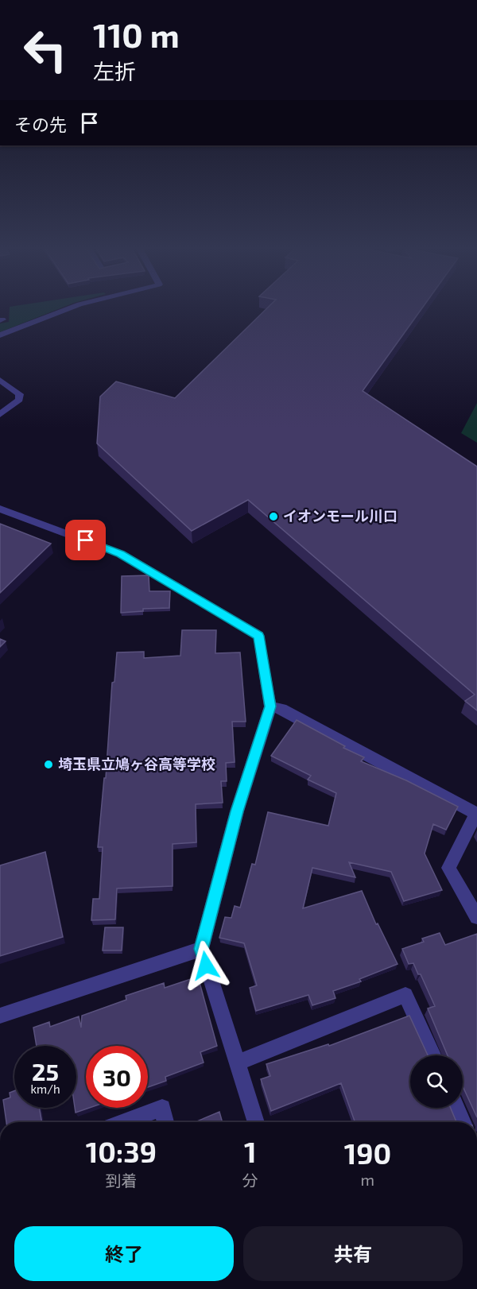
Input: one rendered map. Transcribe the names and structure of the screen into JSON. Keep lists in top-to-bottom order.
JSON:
{
  "places": ["イオンモール川口", "埼玉県立鳩ヶ谷高等学校"],
  "page": {
    "turn": ["110 m", "左折"],
    "then": "その先",
    "speed": "25 km/h",
    "limit": "30",
    "eta": [
      "10:39",
      "到着",
      "1",
      "分",
      "190",
      "m"
    ],
    "buttons": ["終了", "共有"]
  }
}
